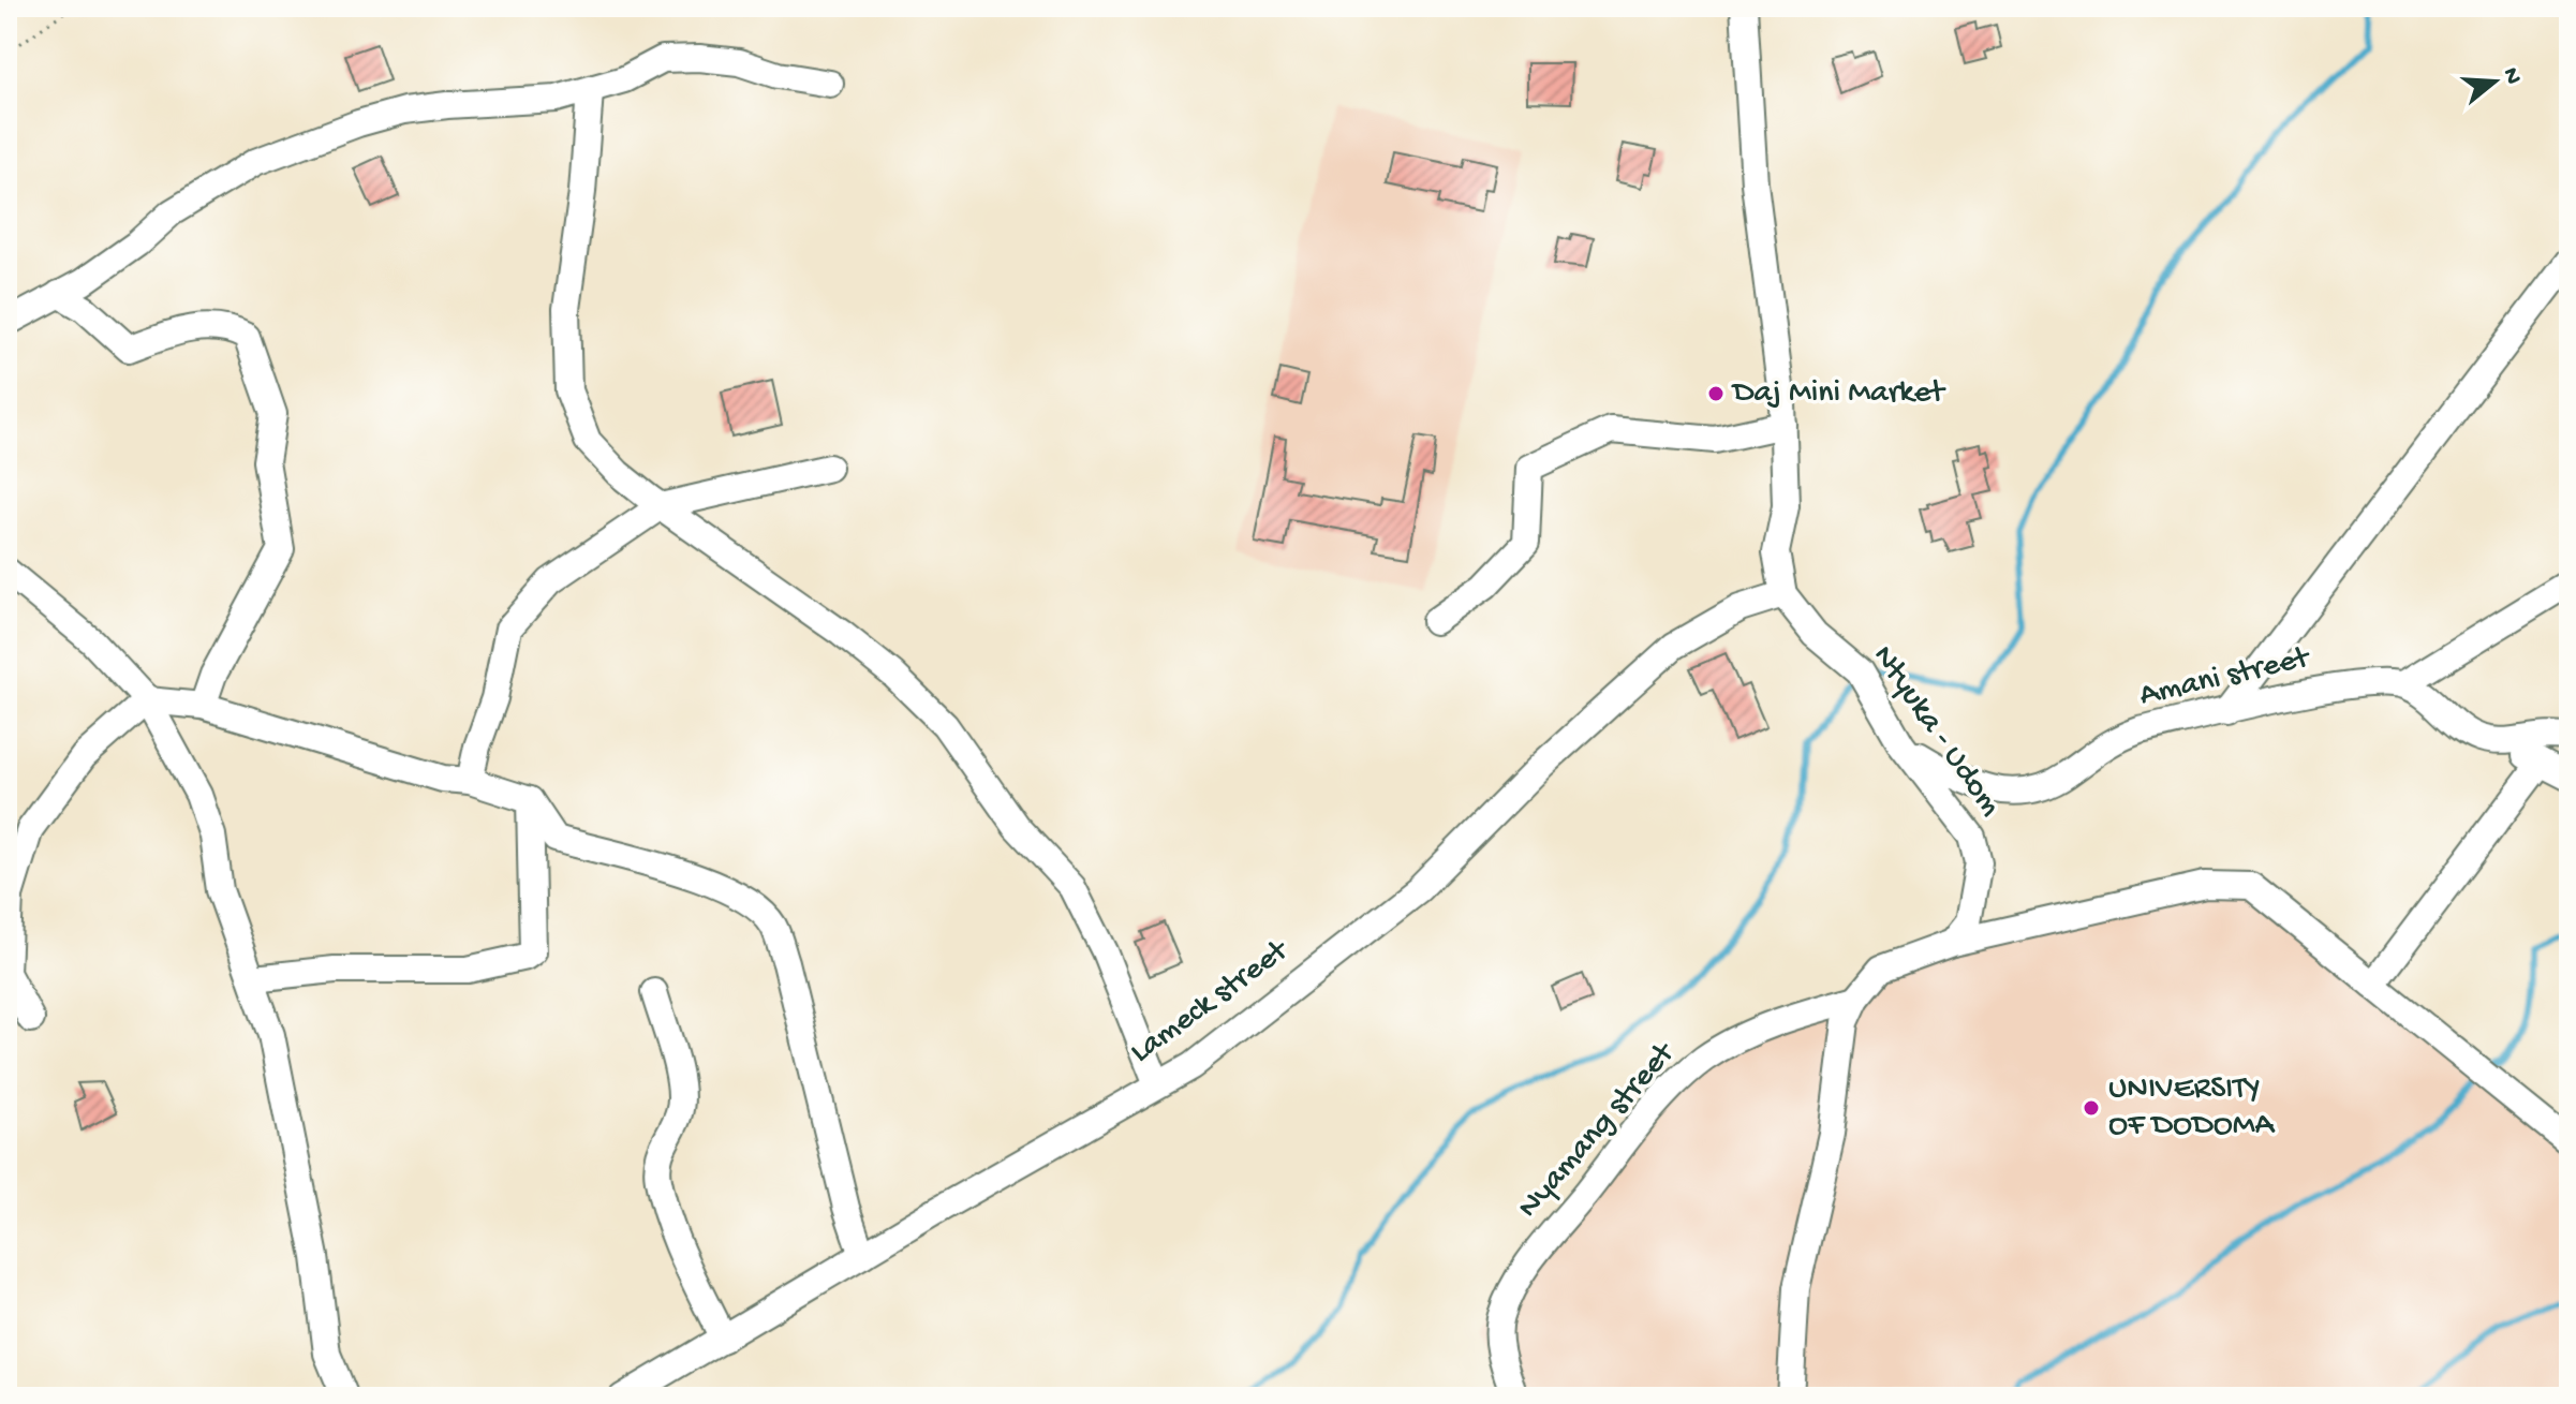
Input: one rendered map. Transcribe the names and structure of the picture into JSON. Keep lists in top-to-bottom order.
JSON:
{
  "streets": {
    "street": [
      "Amani street",
      "Ntyuka - Udom",
      "Lameck street",
      "Nyamang street"
    ]
  },
  "crossings": [
    ["Amani street", "Ntyuka - Udom"],
    ["Ntyuka - Udom", "Lameck street"]
  ],
  "places": ["Daj Mini Market", "UNIVERSITY OF DODOMA"],
  "north": "right"
}
